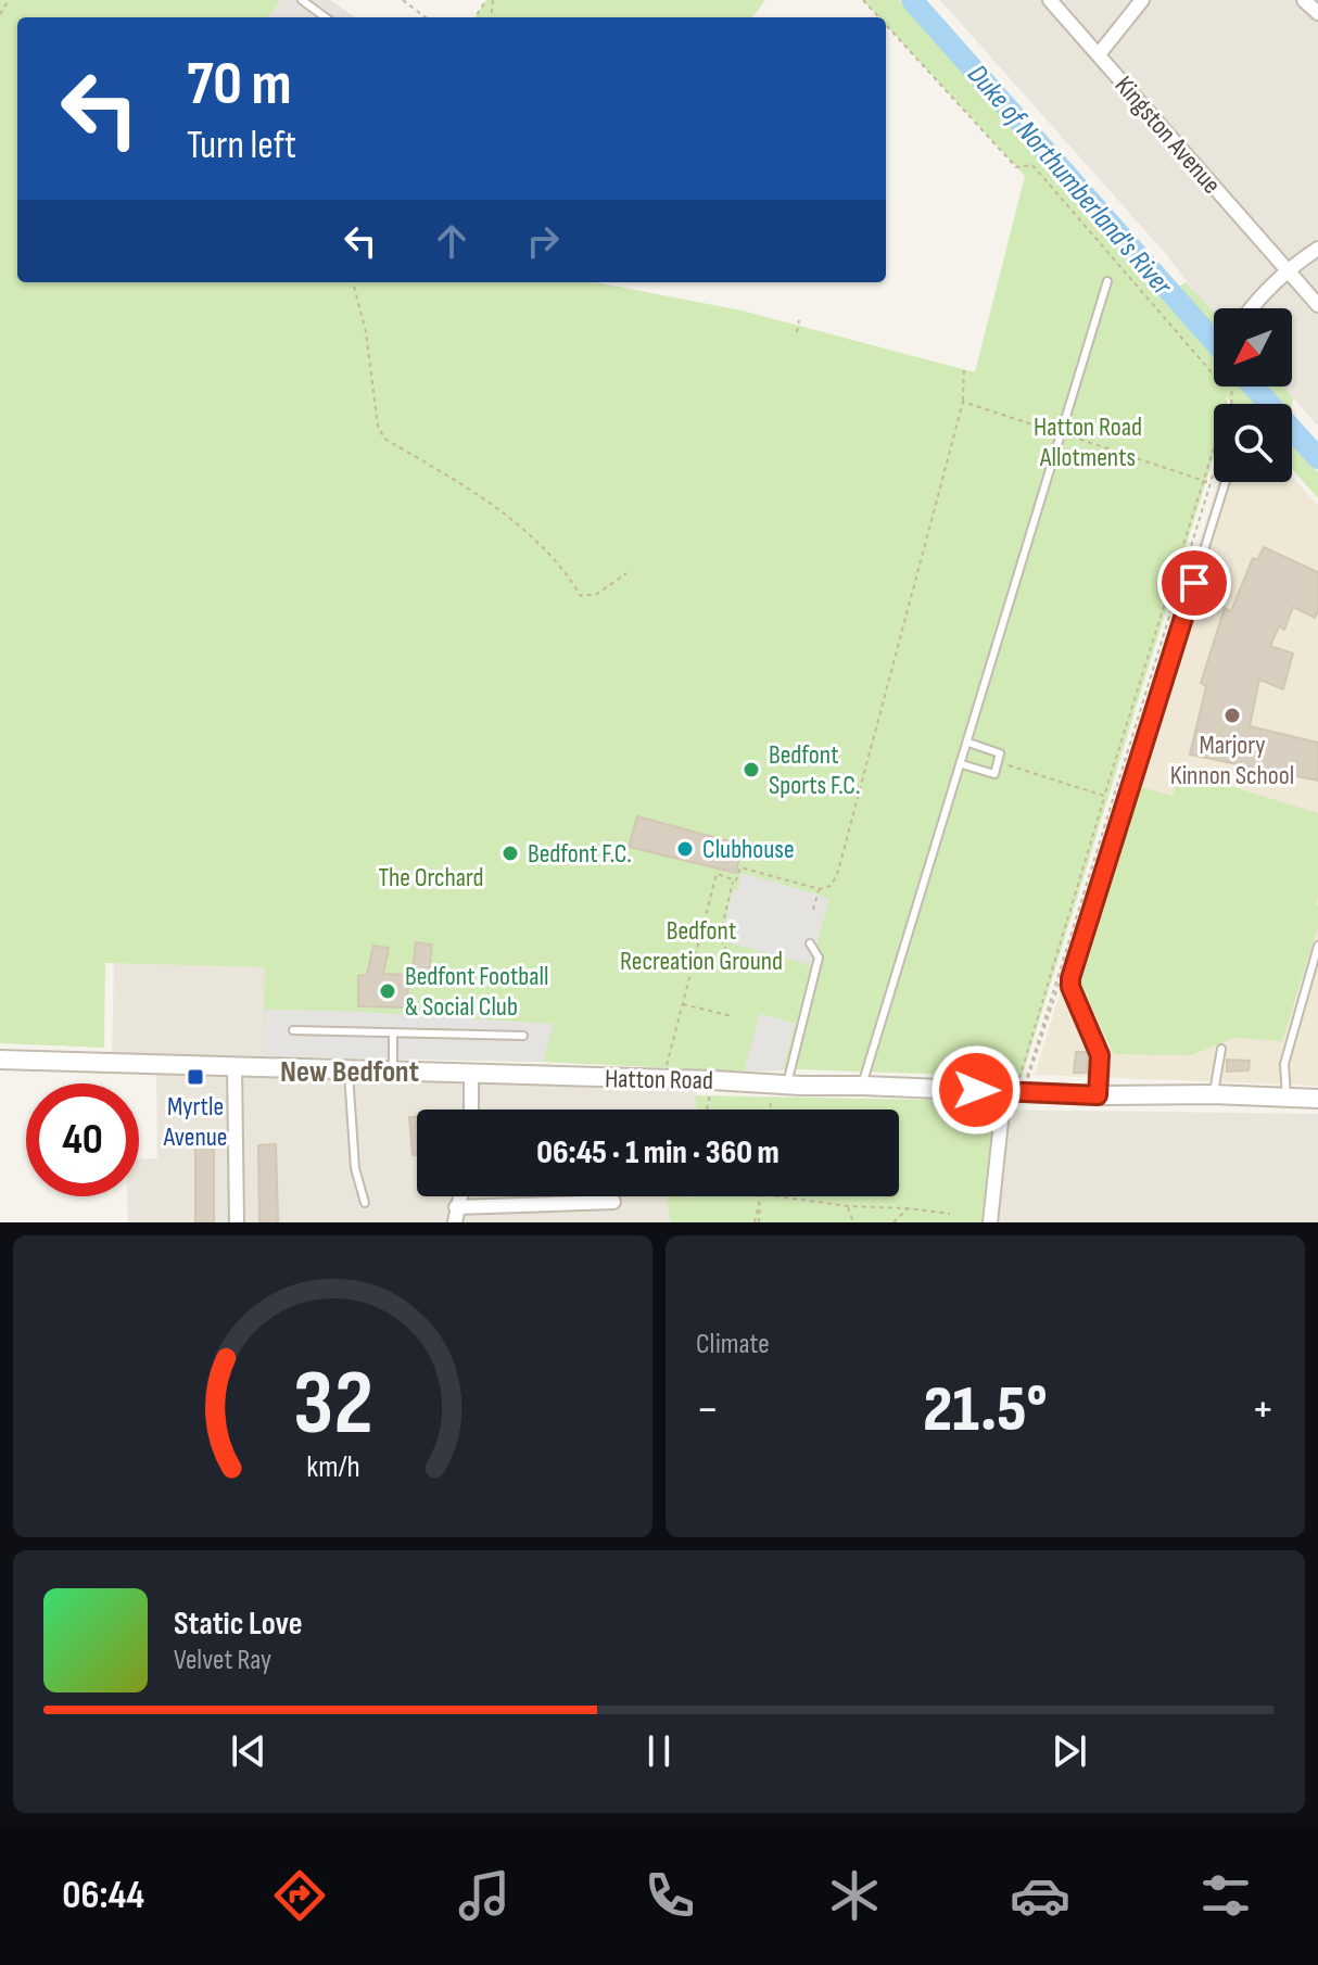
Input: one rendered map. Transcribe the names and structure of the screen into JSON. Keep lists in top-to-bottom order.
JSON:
{
  "streets": {
    "street": ["Kingston Avenue", "Hatton Road"]
  },
  "districts": ["New Bedfont"],
  "water": ["Duke of Northumberland's River"],
  "parks": ["Hatton Road Allotments", "The Orchard", "Bedfont Recreation Ground"],
  "places": {
    "other": [
      "Marjory Kinnon School",
      "Bedfont Sports F.C.",
      "Clubhouse",
      "Bedfont F.C.",
      "Bedfont Football & Social Club"
    ],
    "transit": ["Myrtle Avenue"]
  },
  "north": "bottom left",
  "page": {
    "turn": ["70 m", "Turn left"],
    "limit": "40",
    "trip": "06:45 · 1 min · 360 m",
    "tile": "Climate",
    "heat": ["−", "21.5°", "+"],
    "song": ["Static Love", "Velvet Ray"],
    "tabs": "06:44",
    "gauge": ["32", "km/h"]
  }
}
